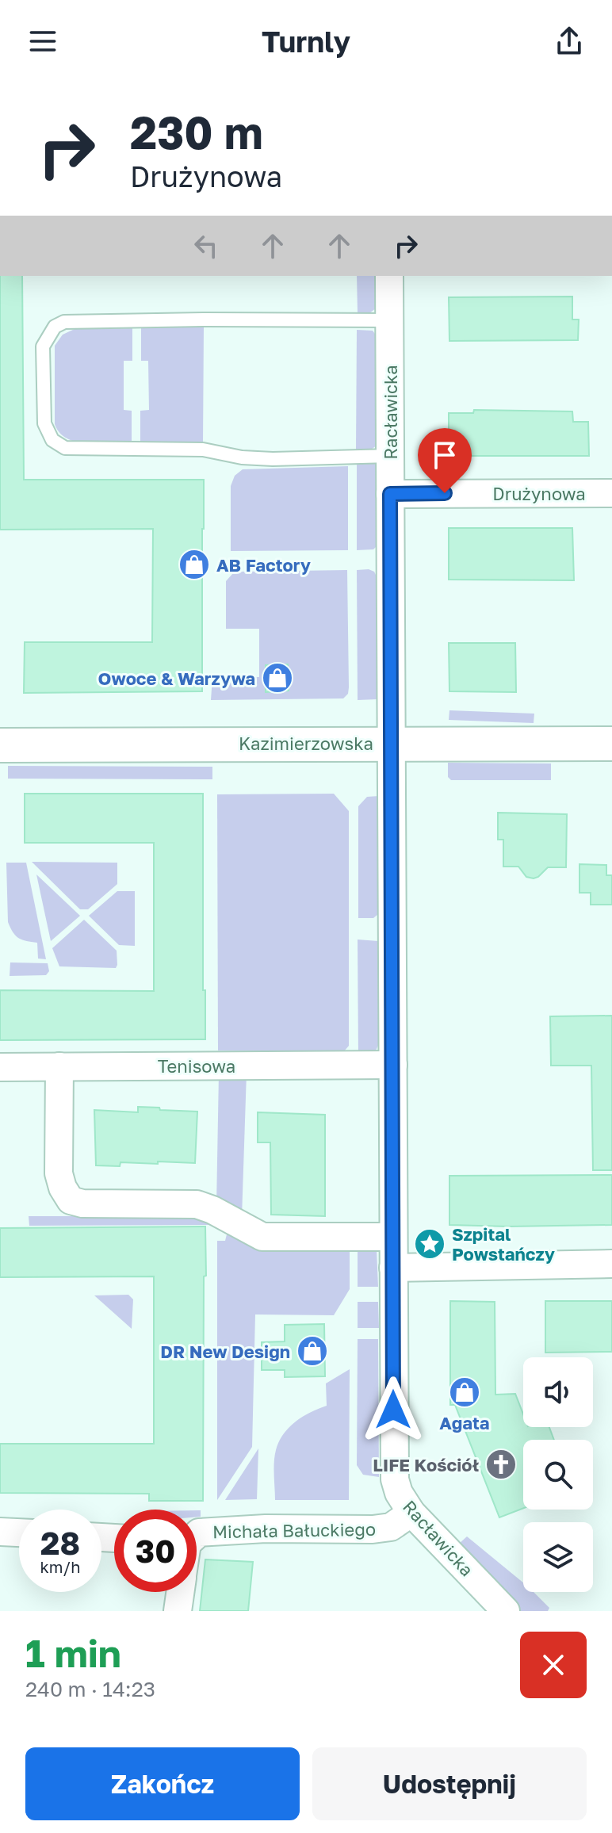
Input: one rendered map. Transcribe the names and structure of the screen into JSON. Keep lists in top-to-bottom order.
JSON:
{
  "streets": {
    "street": [
      "Racławicka",
      "Drużynowa",
      "Kazimierzowska",
      "Tenisowa",
      "Michała Bałuckiego"
    ]
  },
  "crossings": [
    ["Racławicka", "Drużynowa"],
    ["Racławicka", "Kazimierzowska"],
    ["Racławicka", "Tenisowa"],
    ["Racławicka", "Michała Bałuckiego"]
  ],
  "places": {
    "shop": [
      "AB Factory",
      "Owoce & Warzywa",
      "DR New Design",
      "Agata"
    ],
    "place": ["Szpital Powstańczy"],
    "church": ["LIFE Kościół"]
  },
  "page": {
    "header": "Turnly",
    "turn": ["230 m", "Drużynowa"],
    "speed": "28 km/h",
    "limit": "30",
    "heading": ["1 min", "240 m · 14:23"],
    "buttons": ["Zakończ", "Udostępnij"]
  }
}
